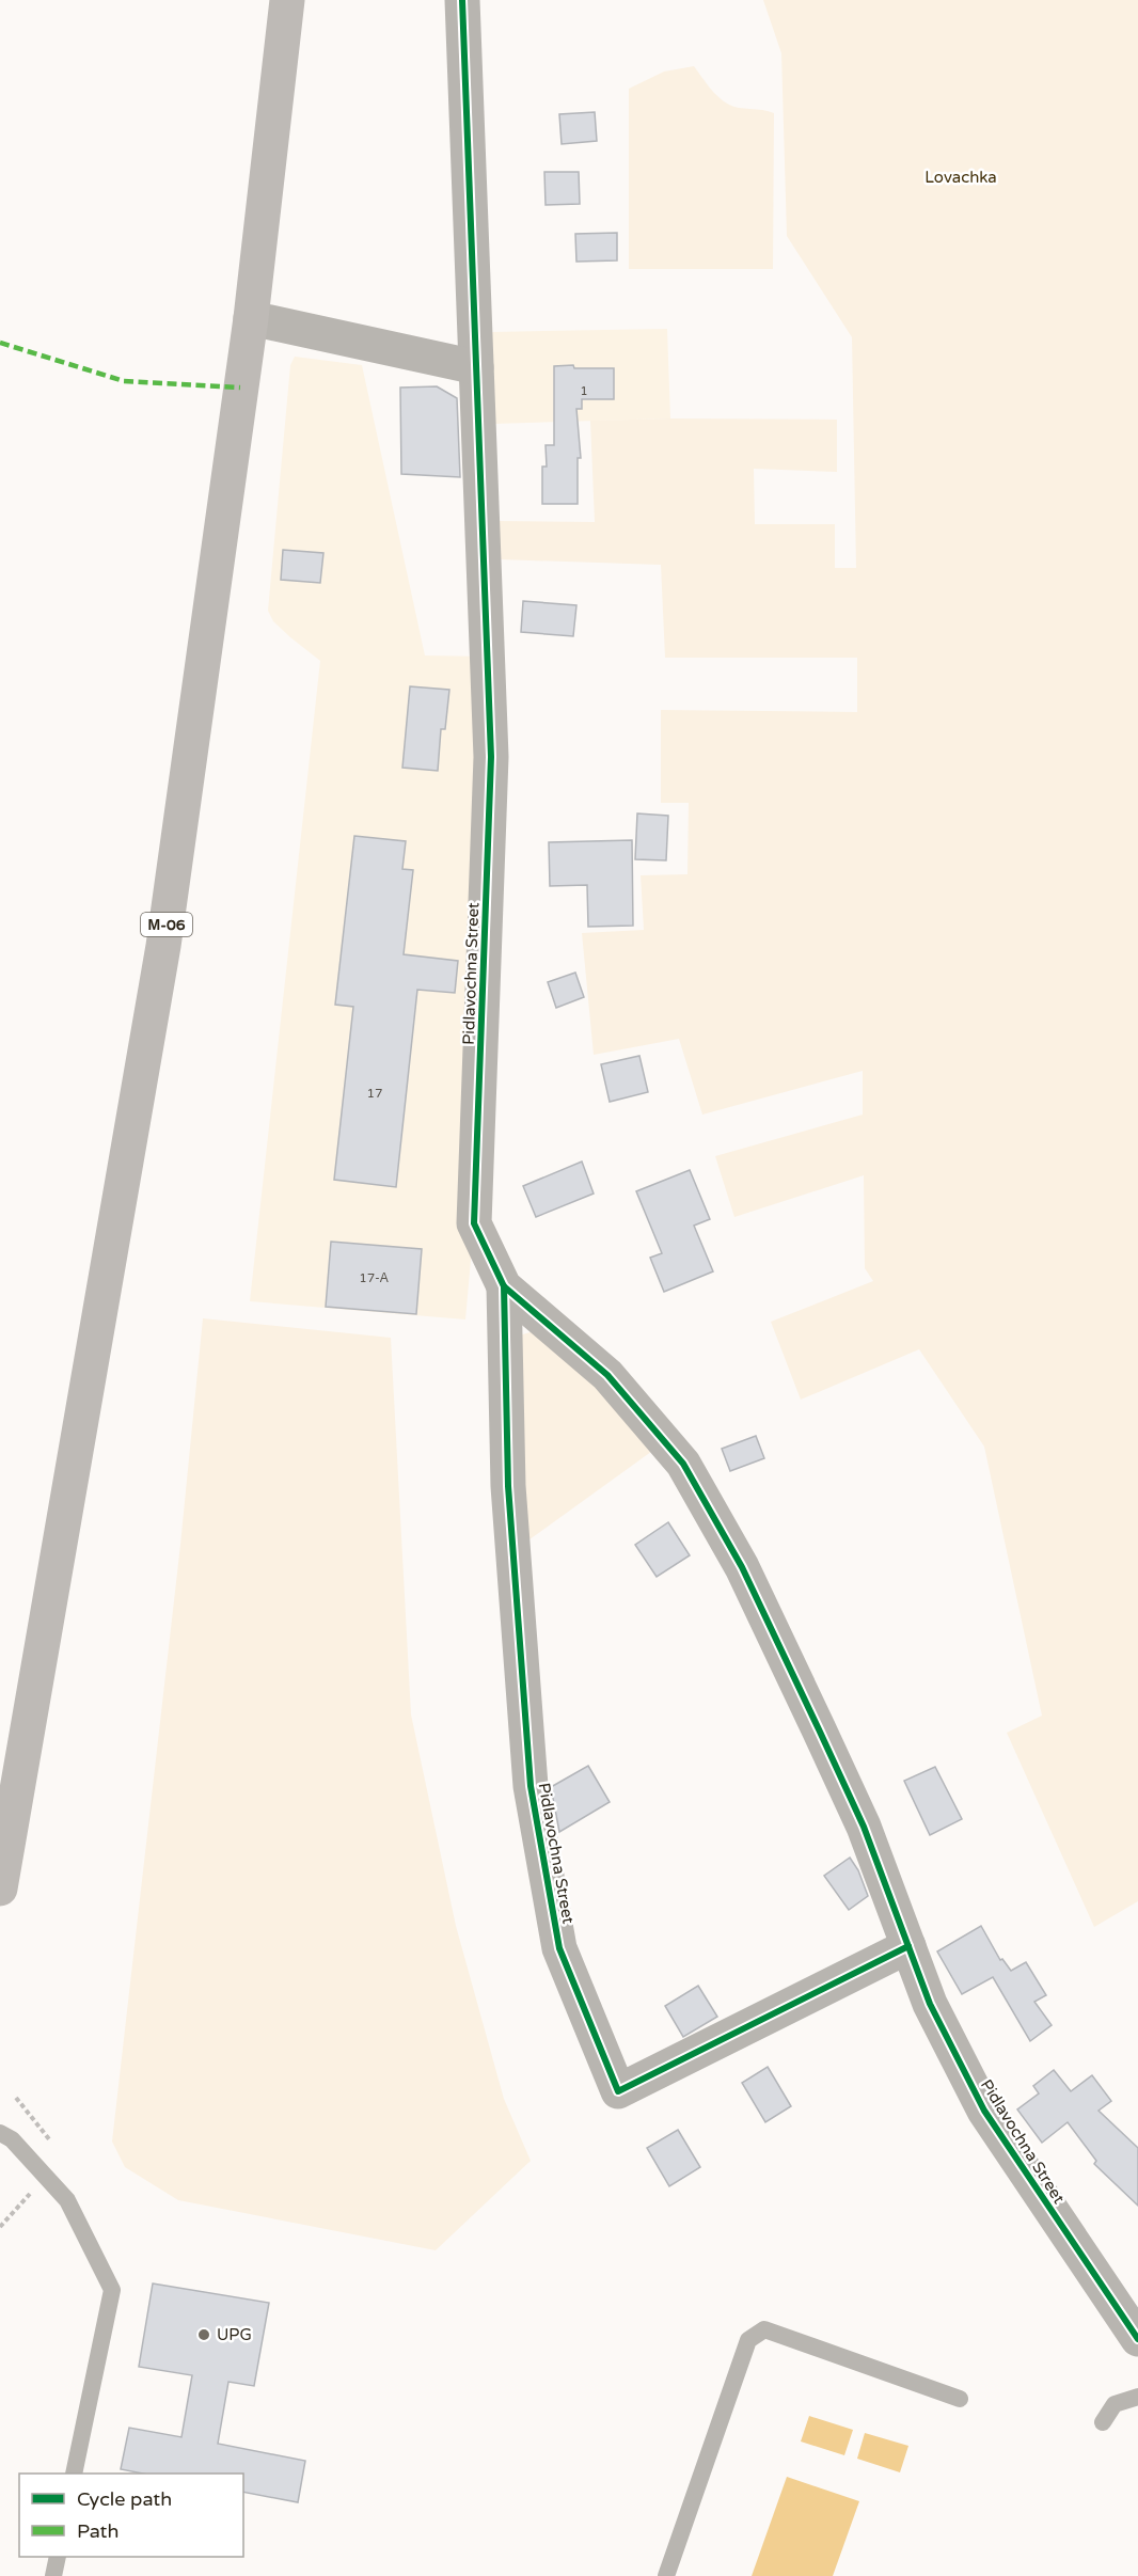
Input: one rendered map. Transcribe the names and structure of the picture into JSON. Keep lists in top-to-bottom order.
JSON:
{
  "streets": {
    "highway": ["М-06"],
    "street": ["Pidlavochna Street"]
  },
  "parks": ["Lovachka"],
  "places": ["UPG"],
  "house_numbers": ["1", "17", "17-А"],
  "legend": ["Cycle path", "Path"]
}
